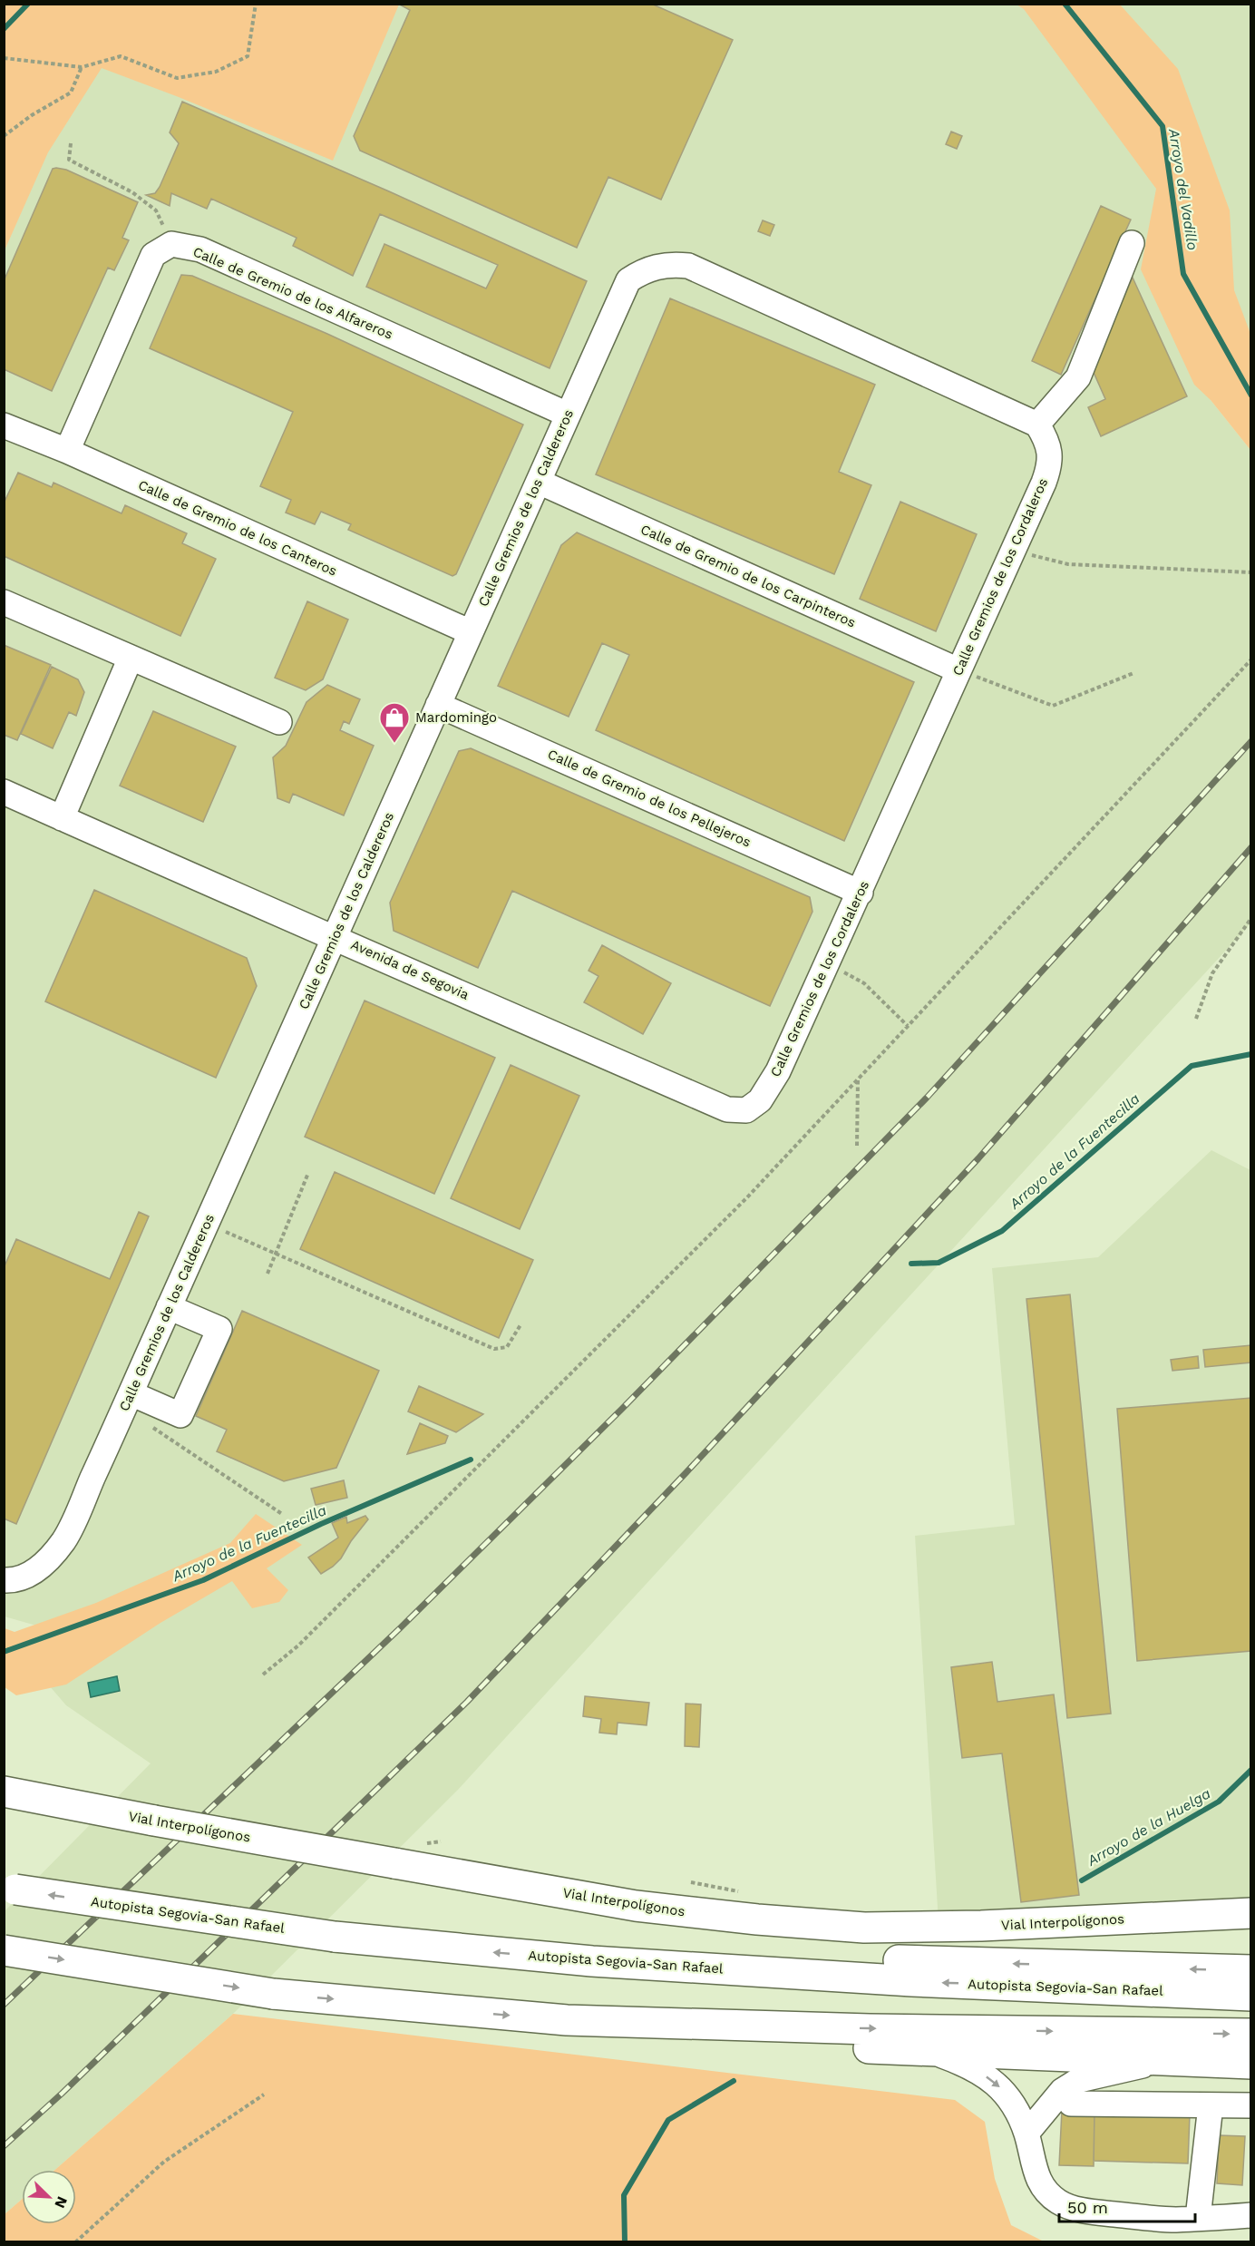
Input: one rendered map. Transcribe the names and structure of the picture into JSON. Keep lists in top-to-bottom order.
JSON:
{
  "streets": {
    "main road": ["Vial Interpolígonos", "Autopista Segovia-San Rafael"],
    "street": [
      "Calle de Gremio de los Alfareros",
      "Calle Gremios de los Caldereros",
      "Calle de Gremio de los Canteros",
      "Calle de Gremio de los Carpinteros",
      "Calle Gremios de los Cordaleros",
      "Calle de Gremio de los Pellejeros",
      "Avenida de Segovia"
    ]
  },
  "crossings": [
    ["Calle de Gremio de los Alfareros", "Calle Gremios de los Caldereros"],
    ["Calle Gremios de los Caldereros", "Calle de Gremio de los Canteros"],
    ["Calle Gremios de los Caldereros", "Calle de Gremio de los Carpinteros"],
    ["Calle Gremios de los Caldereros", "Calle Gremios de los Cordaleros"],
    ["Calle Gremios de los Caldereros", "Calle de Gremio de los Pellejeros"],
    ["Calle Gremios de los Caldereros", "Avenida de Segovia"],
    ["Calle de Gremio de los Carpinteros", "Calle Gremios de los Cordaleros"],
    ["Calle Gremios de los Cordaleros", "Calle de Gremio de los Pellejeros"],
    ["Calle Gremios de los Cordaleros", "Avenida de Segovia"]
  ],
  "water": ["Arroyo del Vadillo", "Arroyo de la Fuentecilla", "Arroyo de la Huelga"],
  "places": {
    "shop": ["Mardomingo"]
  },
  "scale_bar": "50 m",
  "north": "bottom right"
}
